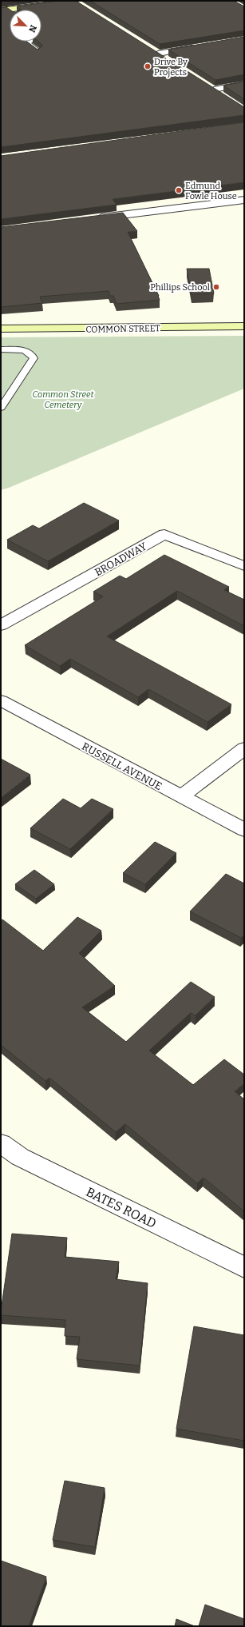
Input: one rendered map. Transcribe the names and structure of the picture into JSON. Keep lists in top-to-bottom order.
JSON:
{
  "streets": {
    "main road": ["COMMON STREET"],
    "street": ["BROADWAY", "RUSSELL AVENUE", "BATES ROAD"]
  },
  "parks": ["Common Street Cemetery"],
  "places": ["Drive By Projects", "Edmund Fowle House", "Phillips School"],
  "north": "bottom right"
}
